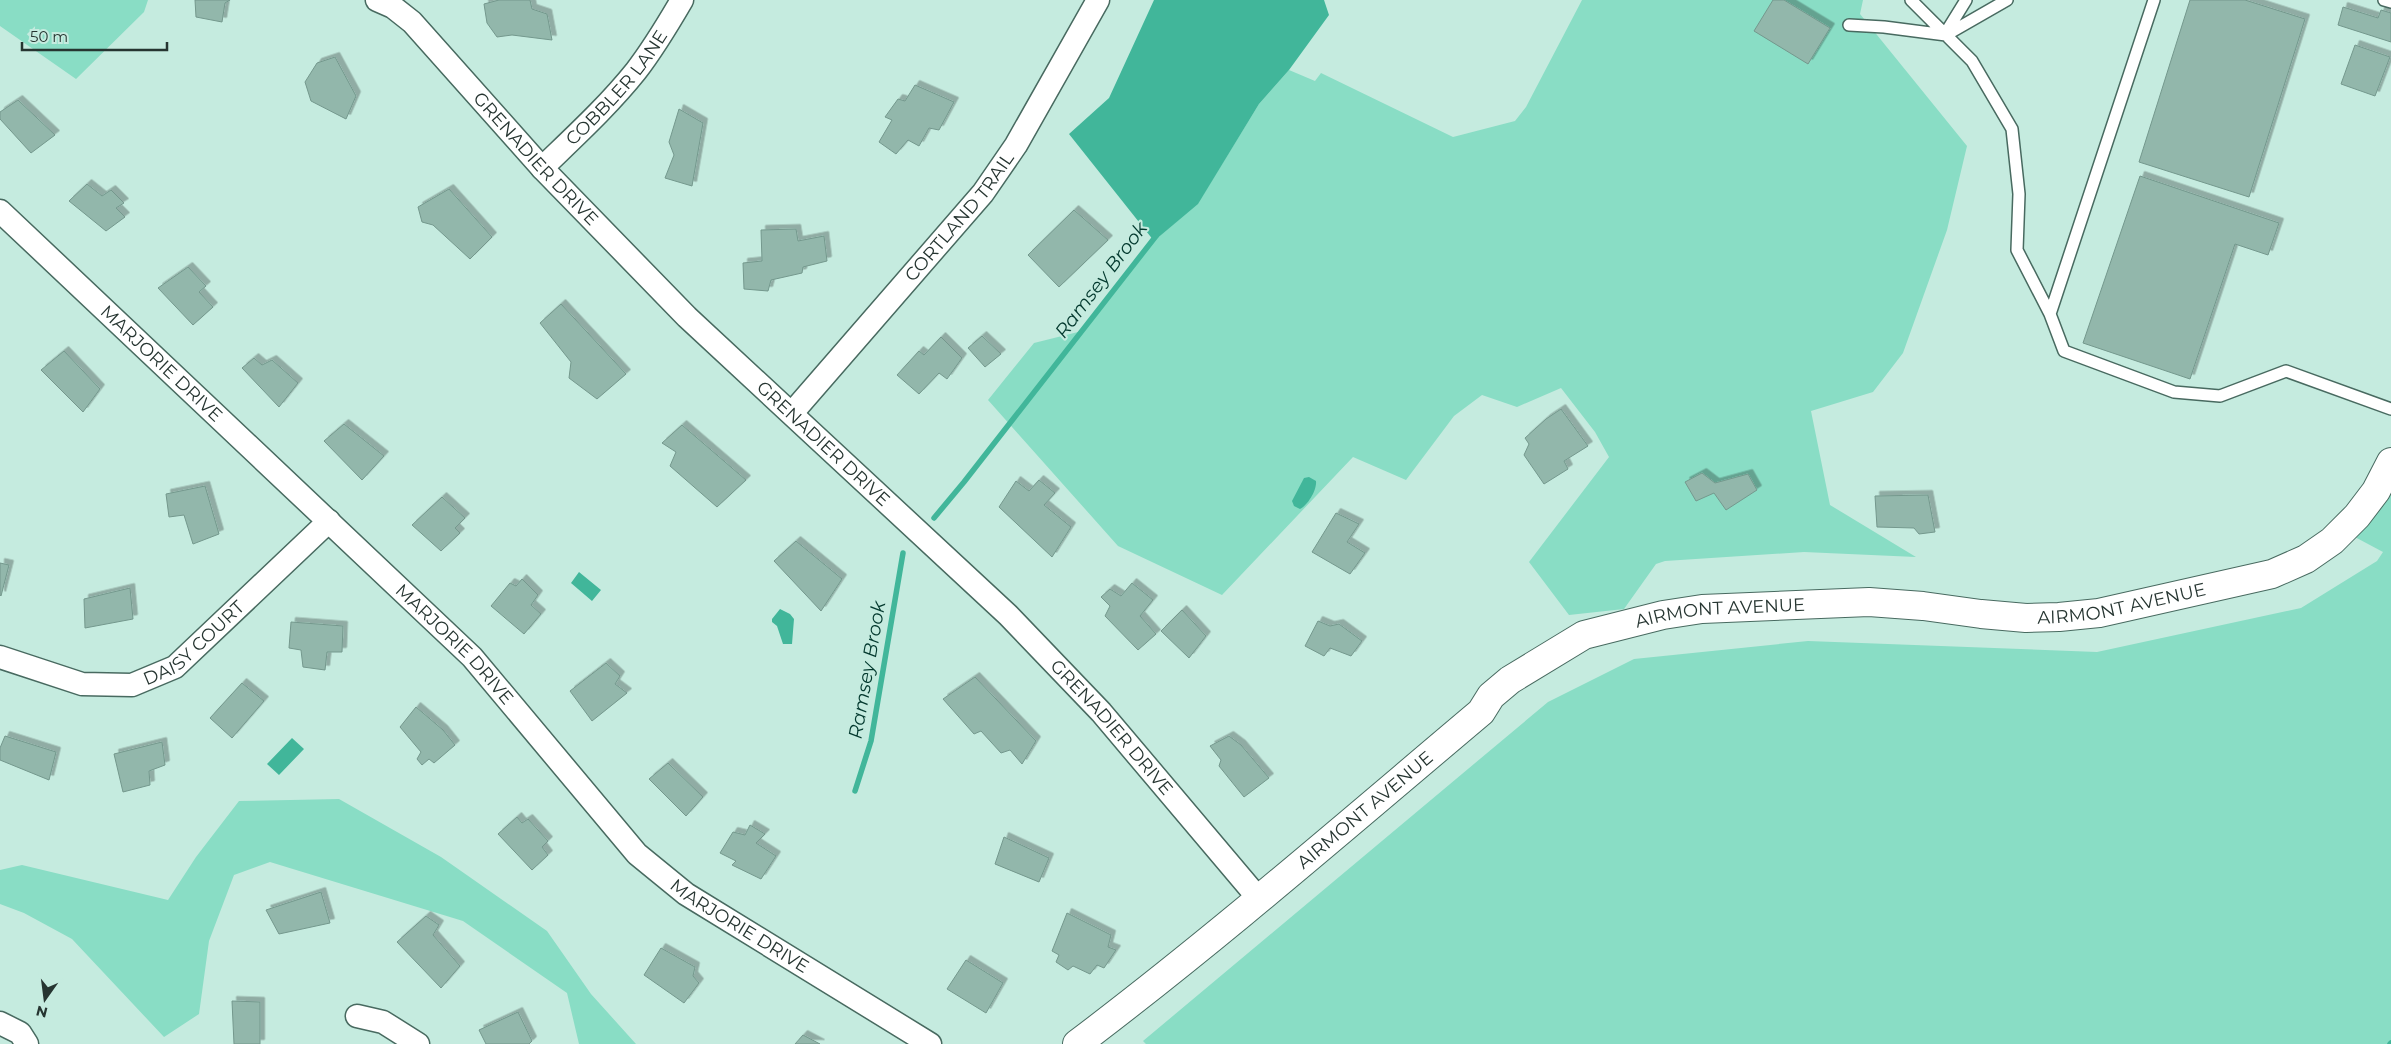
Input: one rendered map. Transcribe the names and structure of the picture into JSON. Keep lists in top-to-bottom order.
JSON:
{
  "streets": {
    "street": [
      "COBBLER LANE",
      "GRENADIER DRIVE",
      "CORTLAND TRAIL",
      "MARJORIE DRIVE",
      "AIRMONT AVENUE",
      "DAISY COURT"
    ]
  },
  "crossings": [
    ["COBBLER LANE", "GRENADIER DRIVE"],
    ["GRENADIER DRIVE", "CORTLAND TRAIL"],
    ["GRENADIER DRIVE", "AIRMONT AVENUE"],
    ["MARJORIE DRIVE", "DAISY COURT"]
  ],
  "water": ["Ramsey Brook"],
  "scale_bar": "50 m",
  "north": "bottom"
}
